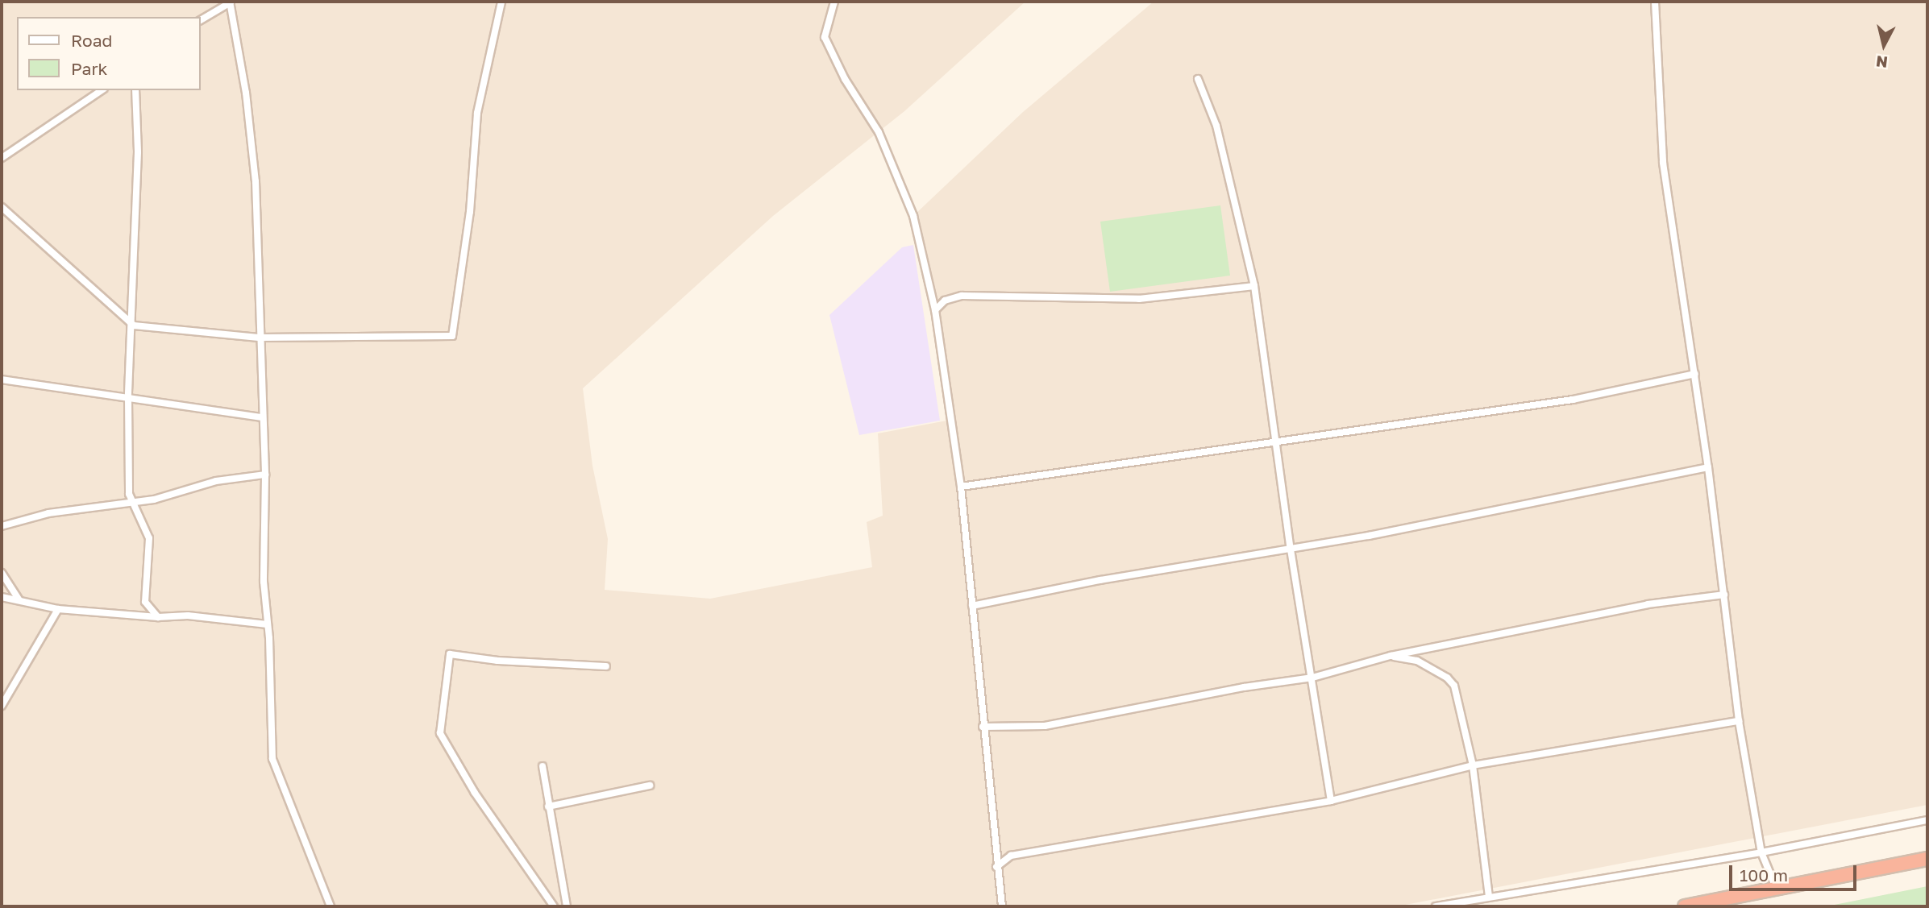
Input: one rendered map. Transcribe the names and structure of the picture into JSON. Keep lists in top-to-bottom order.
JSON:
{
  "legend": ["Road", "Park"],
  "scale_bar": "100 m",
  "north": "bottom"
}
